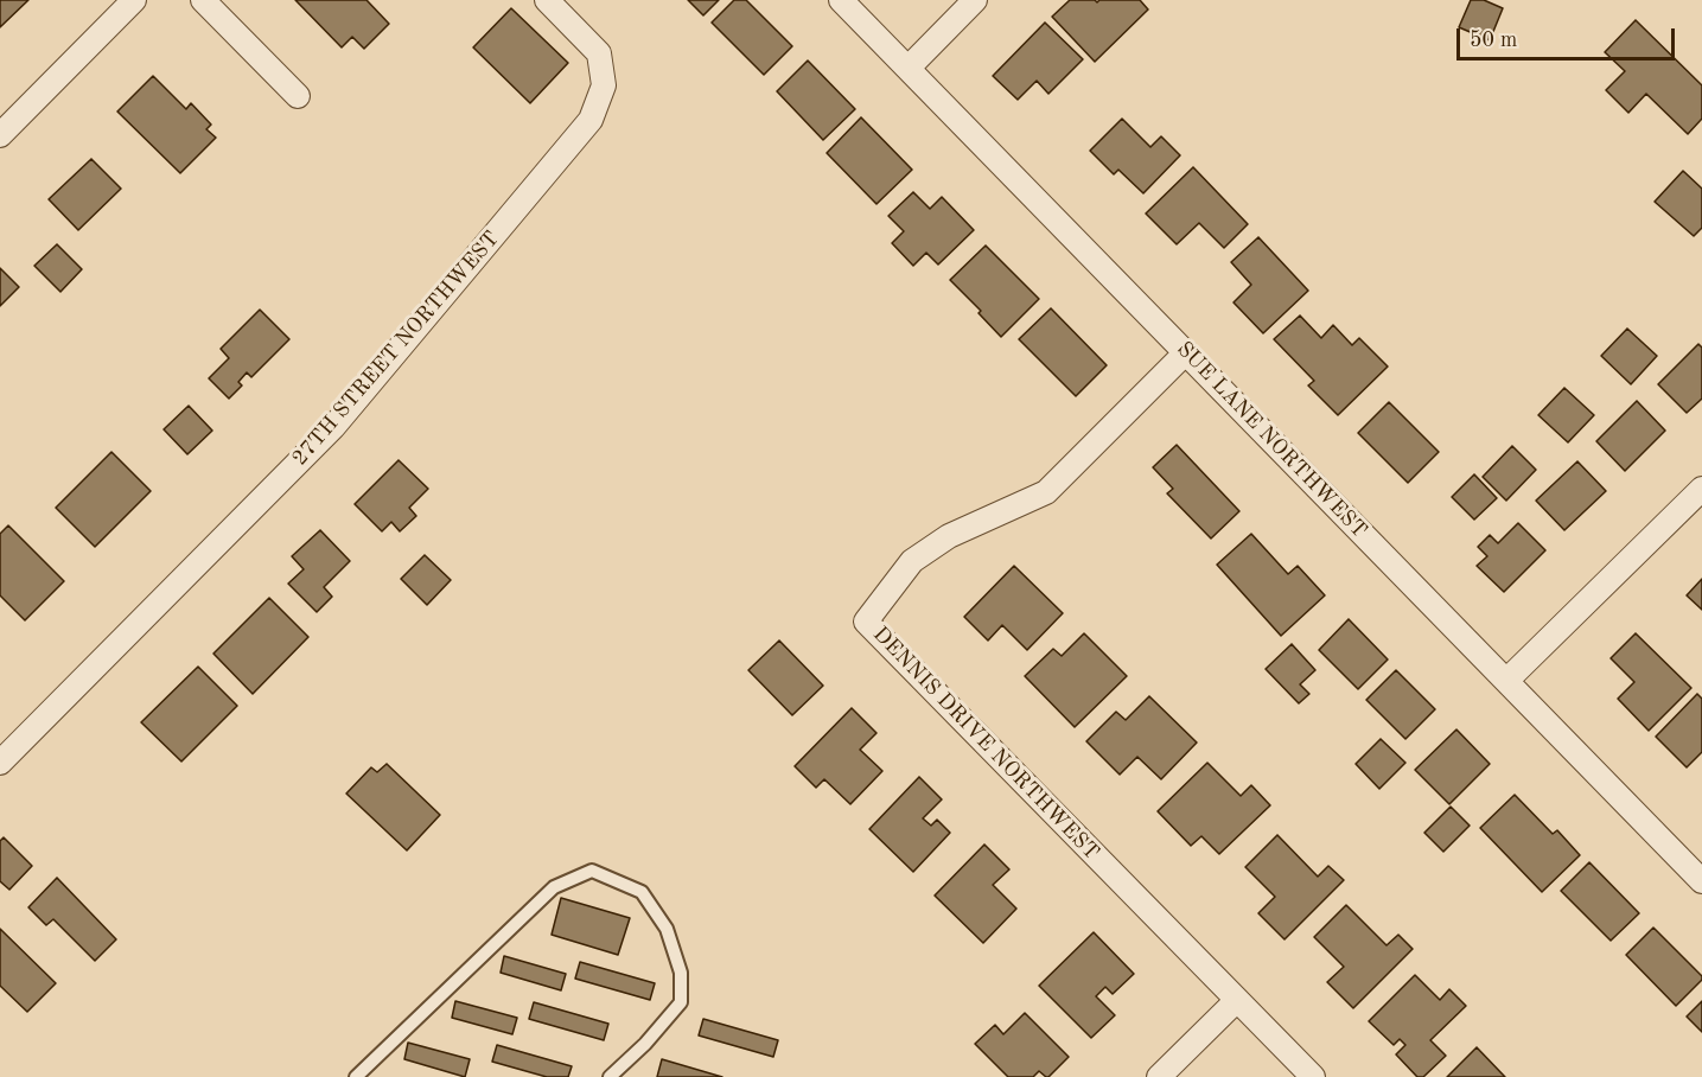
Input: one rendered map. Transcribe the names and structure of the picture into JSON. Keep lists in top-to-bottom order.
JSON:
{
  "streets": {
    "street": ["27TH STREET NORTHWEST", "SUE LANE NORTHWEST", "DENNIS DRIVE NORTHWEST"]
  },
  "crossings": [
    ["SUE LANE NORTHWEST", "DENNIS DRIVE NORTHWEST"]
  ],
  "scale_bar": "50 m"
}
